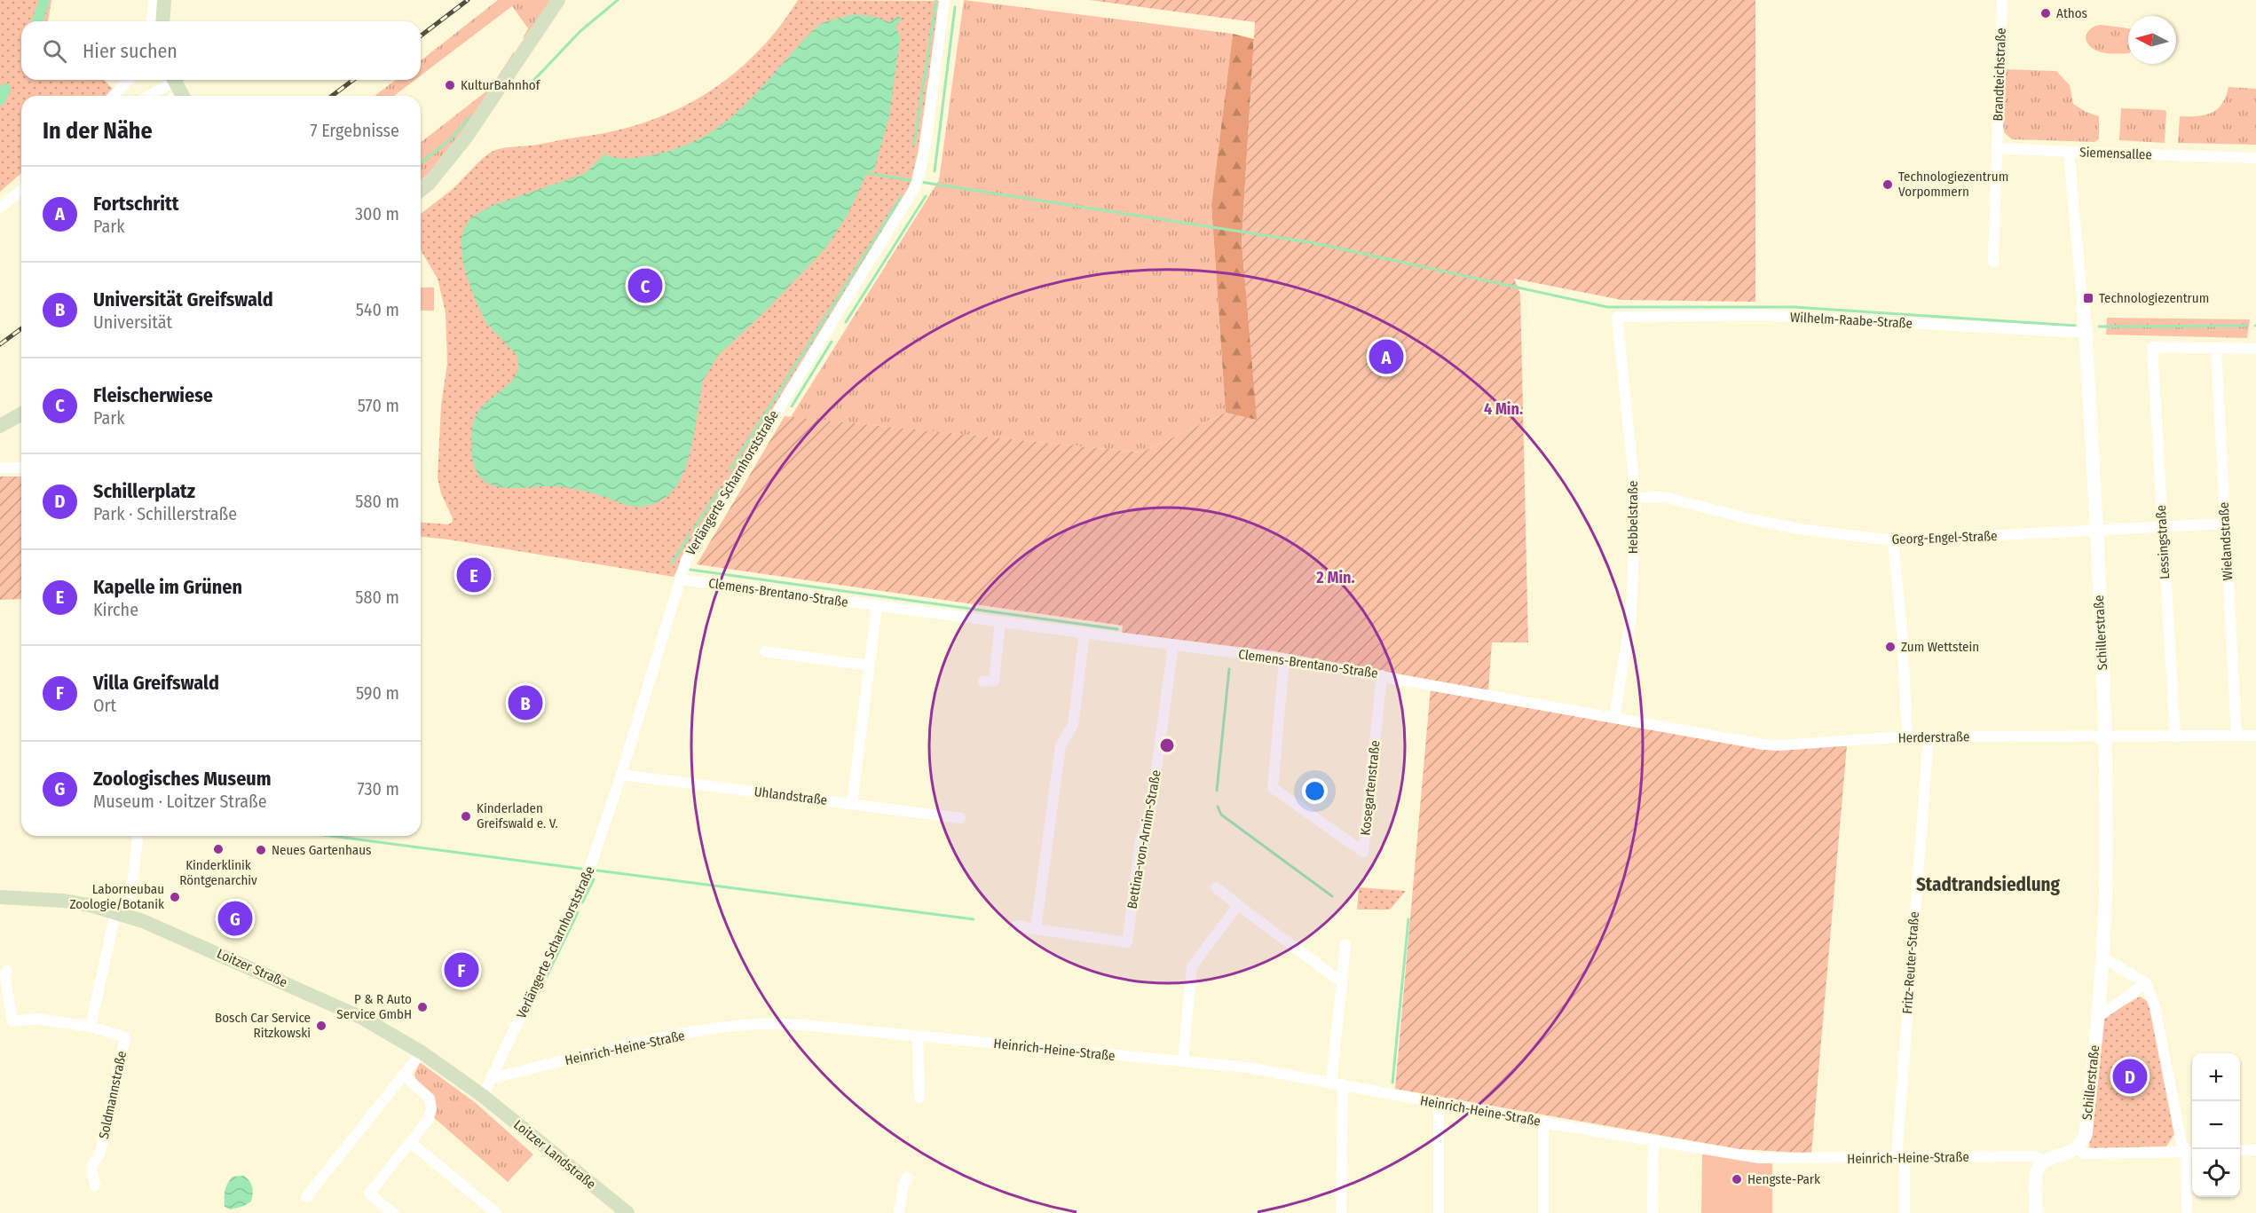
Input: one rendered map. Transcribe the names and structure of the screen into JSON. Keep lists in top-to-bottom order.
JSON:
{
  "streets": {
    "main road": ["Loitzer Straße", "Loitzer Landstraße"],
    "street": [
      "Brandteichstraße",
      "Siemensallee",
      "Wilhelm-Raabe-Straße",
      "Verlängerte Scharnhorststraße",
      "Hebbelstraße",
      "Georg-Engel-Straße",
      "Wielandstraße",
      "Lessingstraße",
      "Clemens-Brentano-Straße",
      "Schillerstraße",
      "Herderstraße",
      "Kosegartenstraße",
      "Uhlandstraße",
      "Bettina-von-Arnim-Straße",
      "Fritz-Reuter-Straße",
      "Heinrich-Heine-Straße",
      "Soldmannstraße"
    ]
  },
  "crossings": [
    ["Siemensallee", "Schillerstraße"],
    ["Wilhelm-Raabe-Straße", "Hebbelstraße"],
    ["Wilhelm-Raabe-Straße", "Schillerstraße"],
    ["Verlängerte Scharnhorststraße", "Clemens-Brentano-Straße"],
    ["Verlängerte Scharnhorststraße", "Uhlandstraße"],
    ["Verlängerte Scharnhorststraße", "Loitzer Straße"],
    ["Verlängerte Scharnhorststraße", "Heinrich-Heine-Straße"],
    ["Verlängerte Scharnhorststraße", "Loitzer Landstraße"],
    ["Hebbelstraße", "Georg-Engel-Straße"],
    ["Hebbelstraße", "Clemens-Brentano-Straße"],
    ["Hebbelstraße", "Herderstraße"],
    ["Georg-Engel-Straße", "Wielandstraße"],
    ["Georg-Engel-Straße", "Lessingstraße"],
    ["Georg-Engel-Straße", "Schillerstraße"],
    ["Wielandstraße", "Lessingstraße"],
    ["Wielandstraße", "Herderstraße"],
    ["Lessingstraße", "Herderstraße"],
    ["Clemens-Brentano-Straße", "Herderstraße"],
    ["Clemens-Brentano-Straße", "Kosegartenstraße"],
    ["Clemens-Brentano-Straße", "Bettina-von-Arnim-Straße"],
    ["Schillerstraße", "Herderstraße"],
    ["Herderstraße", "Fritz-Reuter-Straße"],
    ["Fritz-Reuter-Straße", "Heinrich-Heine-Straße"],
    ["Loitzer Straße", "Loitzer Landstraße"]
  ],
  "districts": ["Stadtrandsiedlung"],
  "places": {
    "other": [
      "Athos",
      "KulturBahnhof",
      "Technologiezentrum Vorpommern",
      "Zum Wettstein",
      "Kinderladen Greifswald e. V.",
      "Kinderklinik Röntgenarchiv",
      "Neues Gartenhaus",
      "Laborneubau Zoologie/Botanik",
      "P & R Auto Service GmbH",
      "Bosch Car Service Ritzkowski",
      "Hengste-Park"
    ],
    "transit": ["Technologiezentrum"]
  },
  "north": "left",
  "page": {
    "search": "Hier suchen",
    "heading": ["In der Nähe", "7 Ergebnisse"],
    "list": [
      {
        "mark": "A",
        "name": "Fortschritt",
        "note": "Park",
        "value": "300 m"
      },
      {
        "mark": "B",
        "name": "Universität Greifswald",
        "note": "Universität",
        "value": "540 m"
      },
      {
        "mark": "C",
        "name": "Fleischerwiese",
        "note": "Park",
        "value": "570 m"
      },
      {
        "mark": "D",
        "name": "Schillerplatz",
        "note": "Park · Schillerstraße",
        "value": "580 m"
      },
      {
        "mark": "E",
        "name": "Kapelle im Grünen",
        "note": "Kirche",
        "value": "580 m"
      },
      {
        "mark": "F",
        "name": "Villa Greifswald",
        "note": "Ort",
        "value": "590 m"
      },
      {
        "mark": "G",
        "name": "Zoologisches Museum",
        "note": "Museum · Loitzer Straße",
        "value": "730 m"
      }
    ],
    "pins": [
      "C",
      "A",
      "E",
      "B",
      "G",
      "F",
      "D"
    ],
    "map_buttons": ["+", "−"]
  },
  "rings": ["4 Min.", "2 Min."]
}
